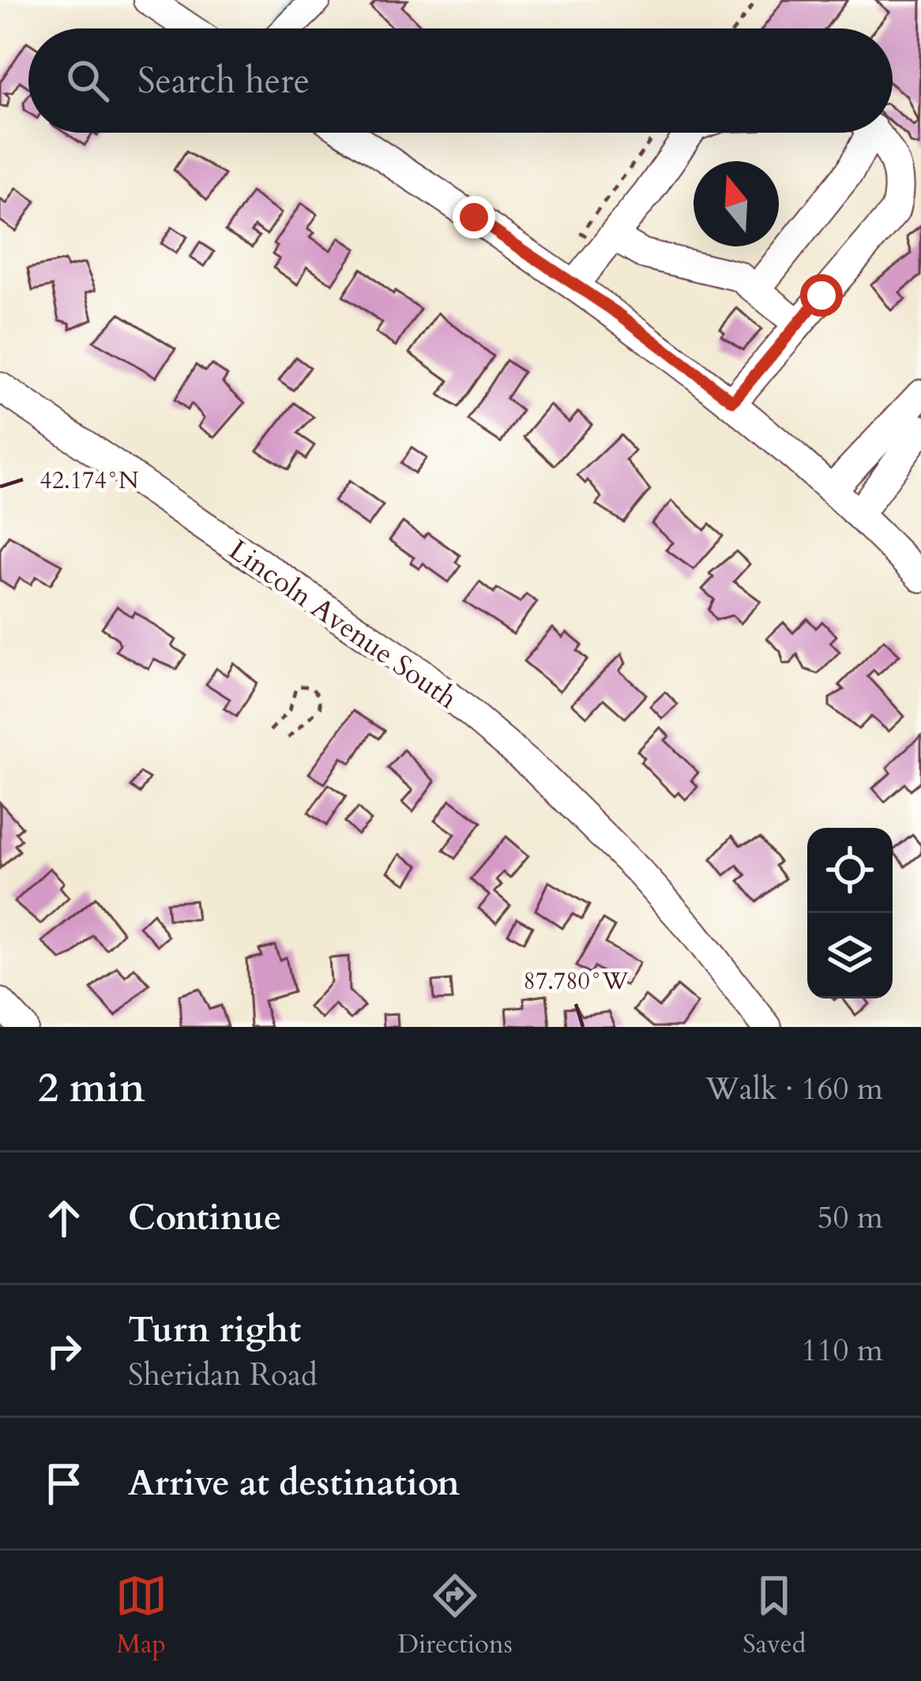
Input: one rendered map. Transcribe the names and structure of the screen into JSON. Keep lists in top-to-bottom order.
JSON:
{
  "streets": {
    "street": ["Lincoln Avenue South"]
  },
  "north": "top",
  "page": {
    "search": "Search here",
    "heading": ["2 min", "Walk · 160 m"],
    "list": [
      ["Continue", "50 m"],
      ["Turn right", "Sheridan Road", "110 m"],
      "Arrive at destination"
    ],
    "nav": ["Map", "Directions", "Saved"]
  },
  "coordinates": ["42.174°N", "87.780°W"]
}
